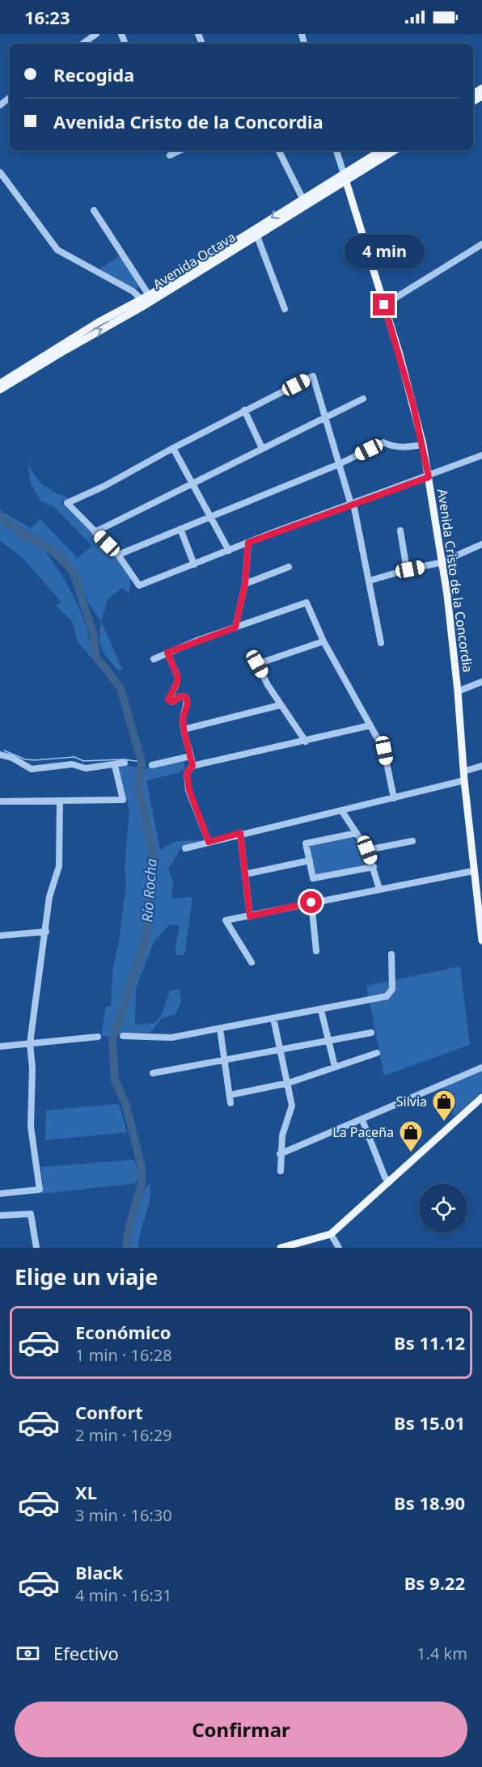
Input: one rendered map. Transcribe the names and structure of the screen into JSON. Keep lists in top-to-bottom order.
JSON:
{
  "streets": {
    "main road": ["Avenida Octava", "Avenida Cristo de la Concordia"]
  },
  "crossings": [
    ["Avenida Octava", "Avenida Cristo de la Concordia"]
  ],
  "water": ["Río Rocha"],
  "places": {
    "shop": ["Silvia", "La Paceña"]
  },
  "page": {
    "status": "16:23",
    "banner": ["Recogida", "Avenida Cristo de la Concordia"],
    "bubble": "4 min",
    "heading": "Elige un viaje",
    "list": [
      {
        "name": "Económico",
        "note": "1 min · 16:28",
        "value": "Bs 11.12"
      },
      {
        "name": "Confort",
        "note": "2 min · 16:29",
        "value": "Bs 15.01"
      },
      {
        "name": "XL",
        "note": "3 min · 16:30",
        "value": "Bs 18.90"
      },
      {
        "name": "Black",
        "note": "4 min · 16:31",
        "value": "Bs 9.22"
      }
    ],
    "pay": ["Efectivo", "1.4 km"],
    "buttons": "Confirmar"
  }
}
